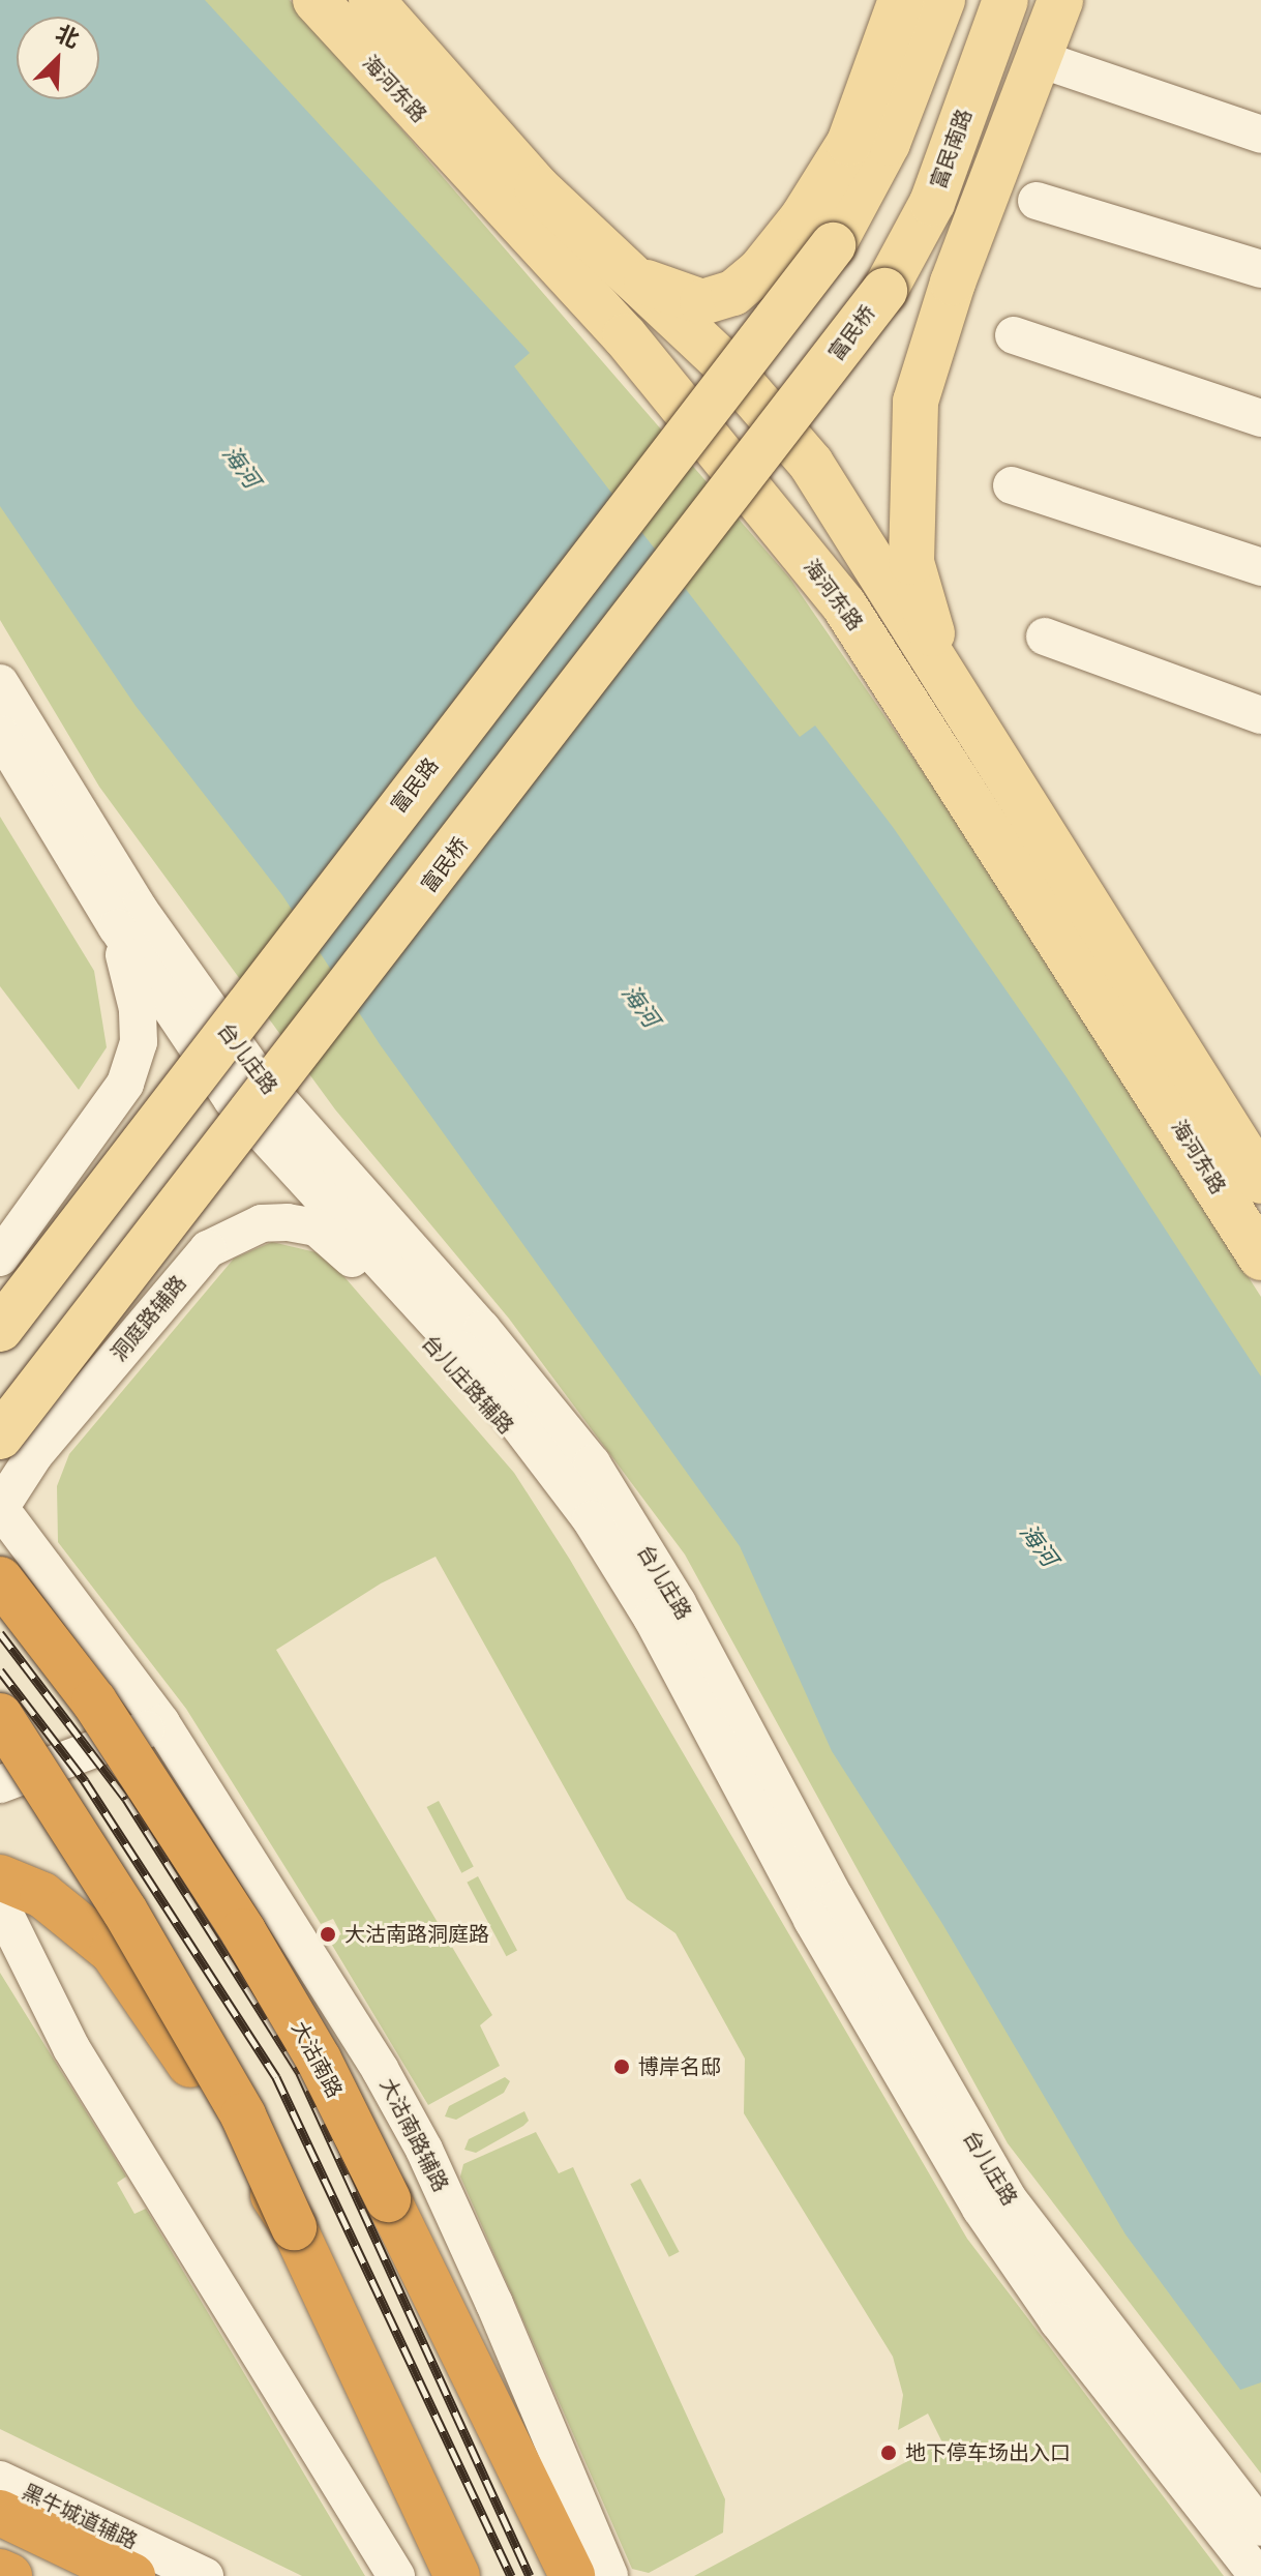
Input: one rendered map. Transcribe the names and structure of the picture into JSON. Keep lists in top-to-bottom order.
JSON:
{
  "streets": {
    "highway": ["大沽南路"],
    "main road": [
      "海河东路",
      "富民南路",
      "富民桥",
      "富民路"
    ],
    "street": [
      "台儿庄路",
      "洞庭路辅路",
      "台儿庄路辅路",
      "大沽南路辅路",
      "黑牛城道辅路"
    ]
  },
  "crossings": [
    ["富民南路", "富民桥"],
    ["台儿庄路", "台儿庄路辅路"],
    ["洞庭路辅路", "台儿庄路辅路"],
    ["洞庭路辅路", "大沽南路辅路"]
  ],
  "water": ["海河"],
  "places": ["大沽南路洞庭路", "博岸名邸", "地下停车场出入口"],
  "north": "top right"
}
